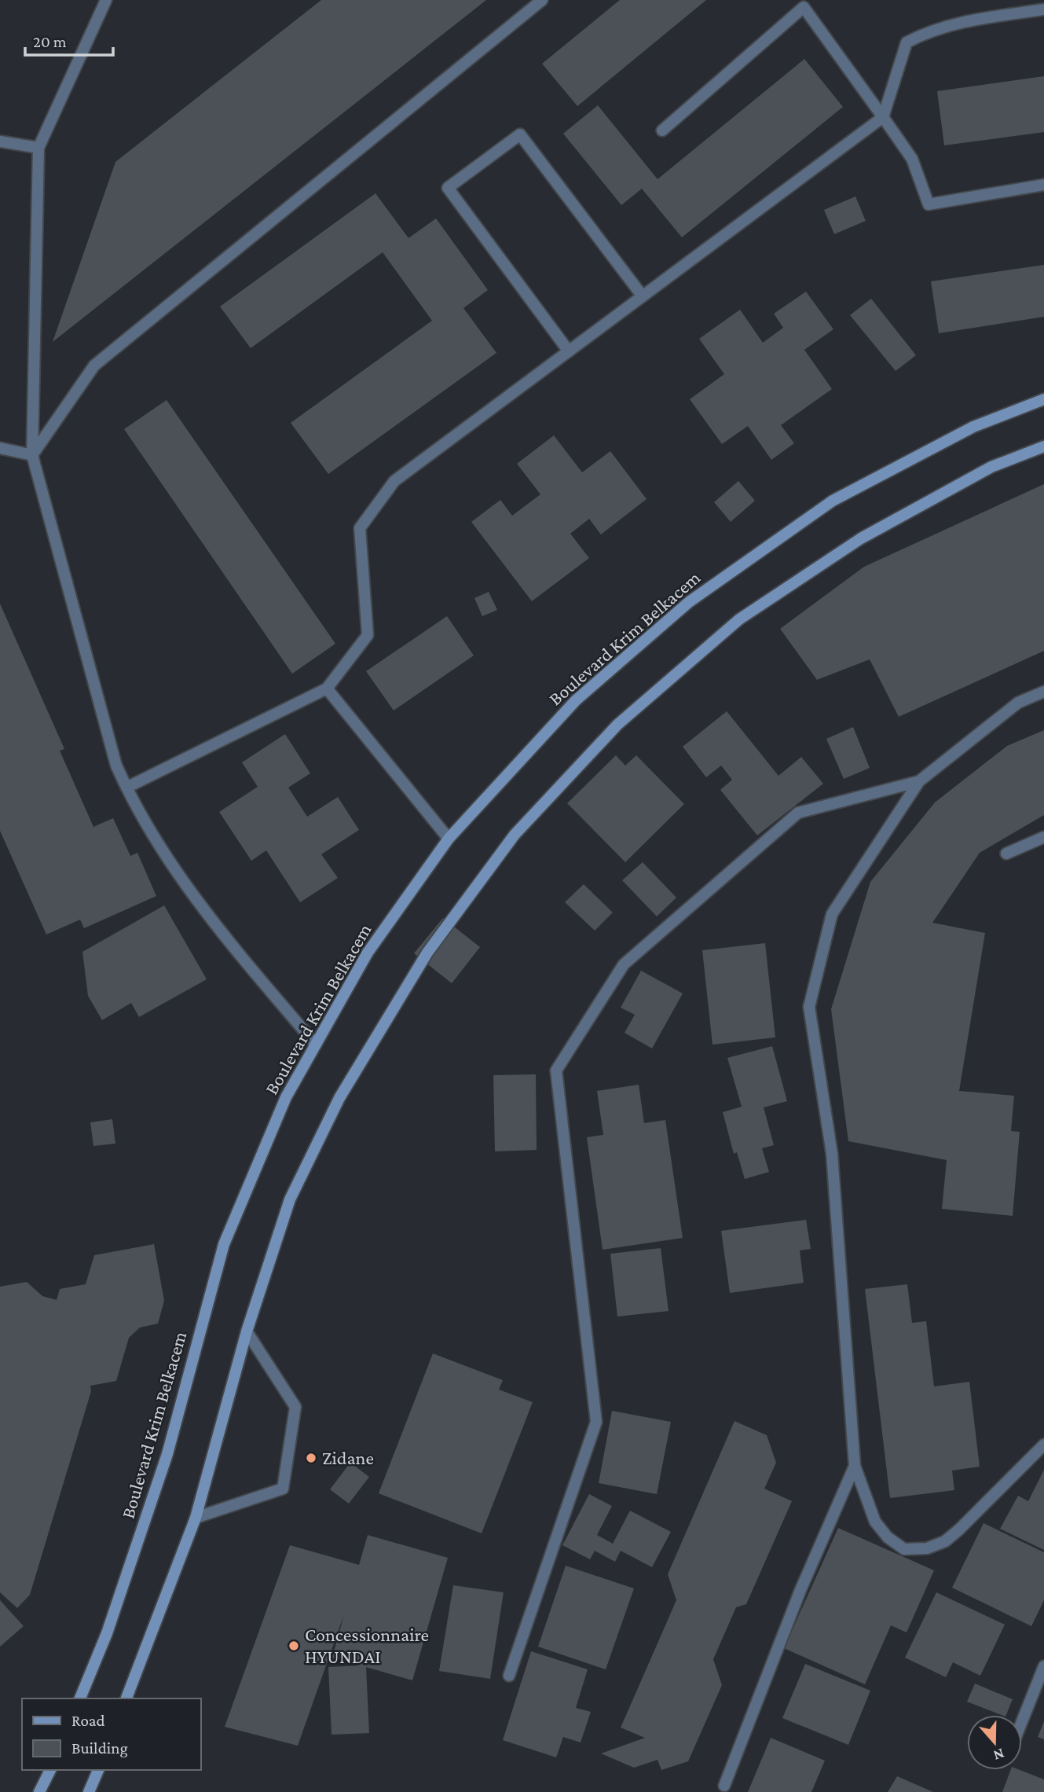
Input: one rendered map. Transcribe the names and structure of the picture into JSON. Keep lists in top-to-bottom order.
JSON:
{
  "streets": {
    "main road": ["Boulevard Krim Belkacem"]
  },
  "places": ["Zidane", "Concessionnaire HYUNDAI"],
  "legend": ["Road", "Building"],
  "scale_bar": "20 m",
  "north": "bottom"
}
